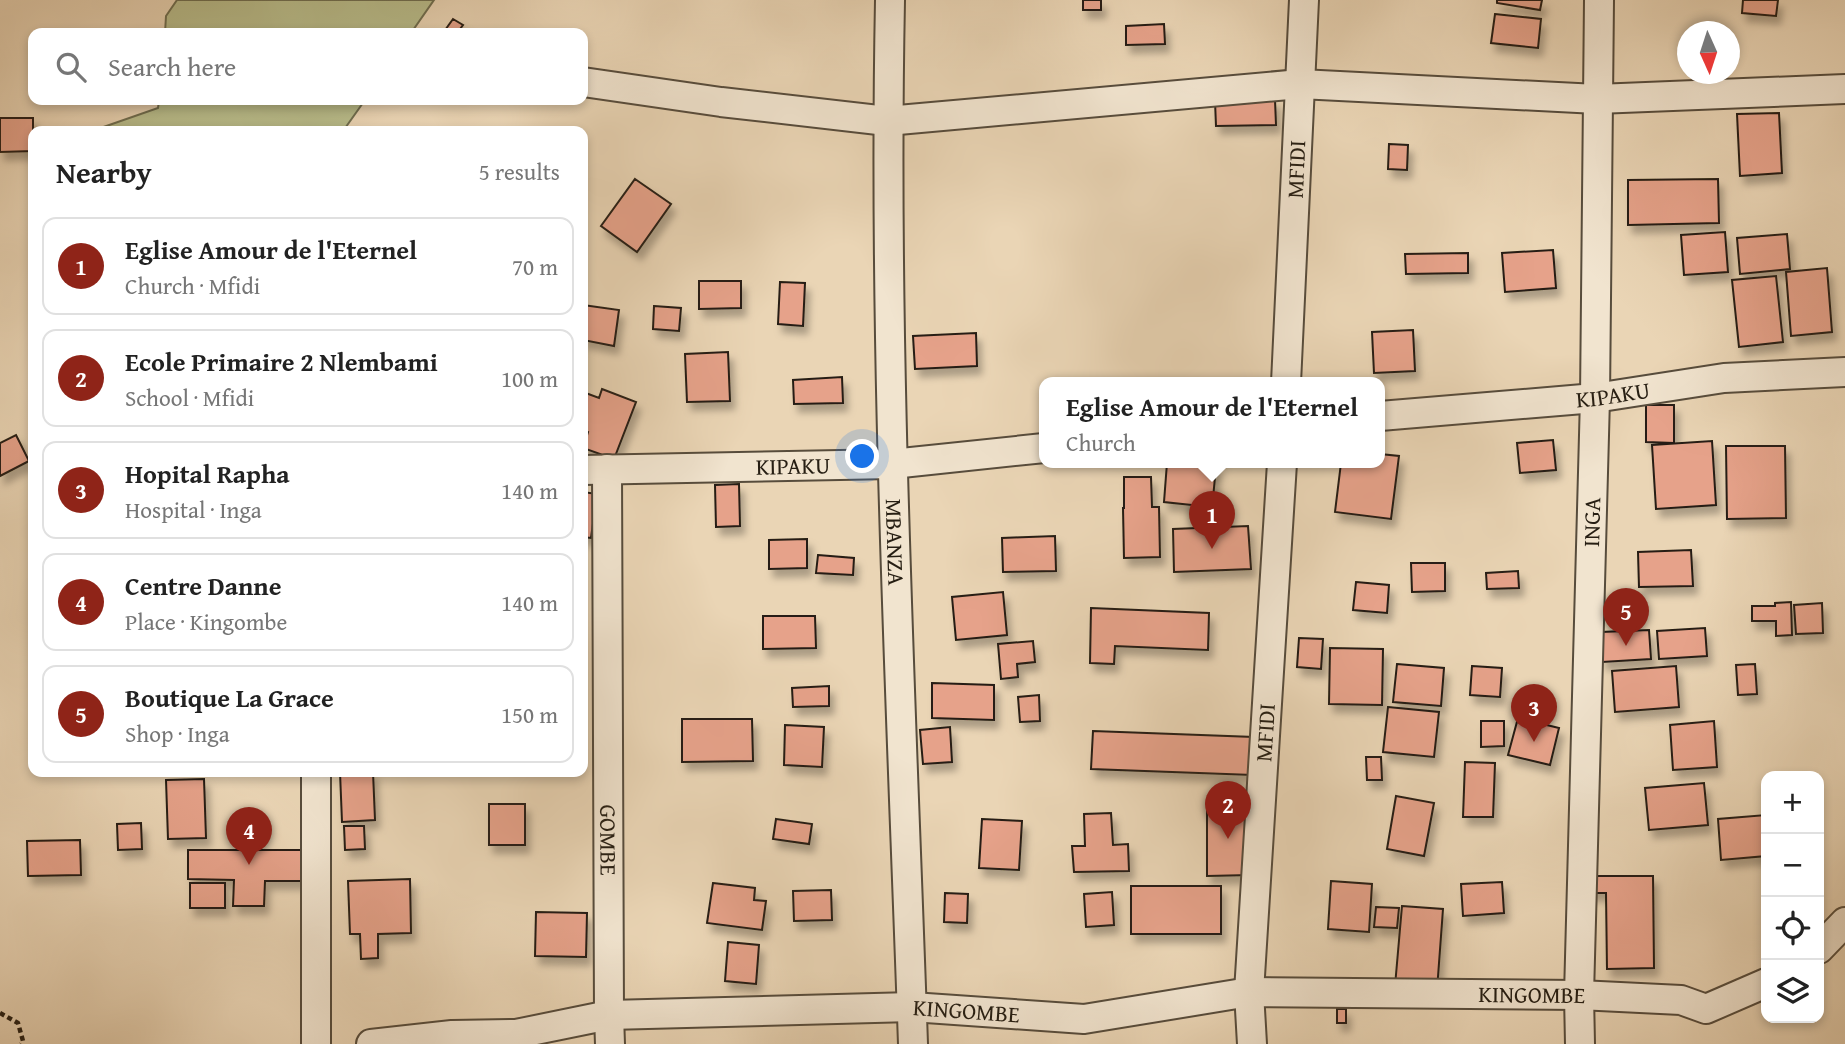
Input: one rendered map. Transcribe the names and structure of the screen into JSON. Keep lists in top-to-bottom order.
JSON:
{
  "streets": {
    "street": [
      "MFIDI",
      "KIPAKU",
      "INGA",
      "MBANZA",
      "GOMBE",
      "KINGOMBE"
    ]
  },
  "crossings": [
    ["MFIDI", "KINGOMBE"],
    ["KIPAKU", "INGA"],
    ["KIPAKU", "MBANZA"],
    ["KIPAKU", "GOMBE"],
    ["INGA", "KINGOMBE"],
    ["MBANZA", "KINGOMBE"],
    ["GOMBE", "KINGOMBE"]
  ],
  "north": "bottom",
  "page": {
    "search": "Search here",
    "heading": ["Nearby", "5 results"],
    "list": [
      {
        "mark": "1",
        "name": "Eglise Amour de l'Eternel",
        "note": "Church · Mfidi",
        "value": "70 m"
      },
      {
        "mark": "2",
        "name": "Ecole Primaire 2 Nlembami",
        "note": "School · Mfidi",
        "value": "100 m"
      },
      {
        "mark": "3",
        "name": "Hopital Rapha",
        "note": "Hospital · Inga",
        "value": "140 m"
      },
      {
        "mark": "4",
        "name": "Centre Danne",
        "note": "Place · Kingombe",
        "value": "140 m"
      },
      {
        "mark": "5",
        "name": "Boutique La Grace",
        "note": "Shop · Inga",
        "value": "150 m"
      }
    ],
    "popup": ["Eglise Amour de l'Eternel", "Church"],
    "pins": [
      "1",
      "5",
      "3",
      "2",
      "4"
    ],
    "map_buttons": ["+", "−"]
  }
}
